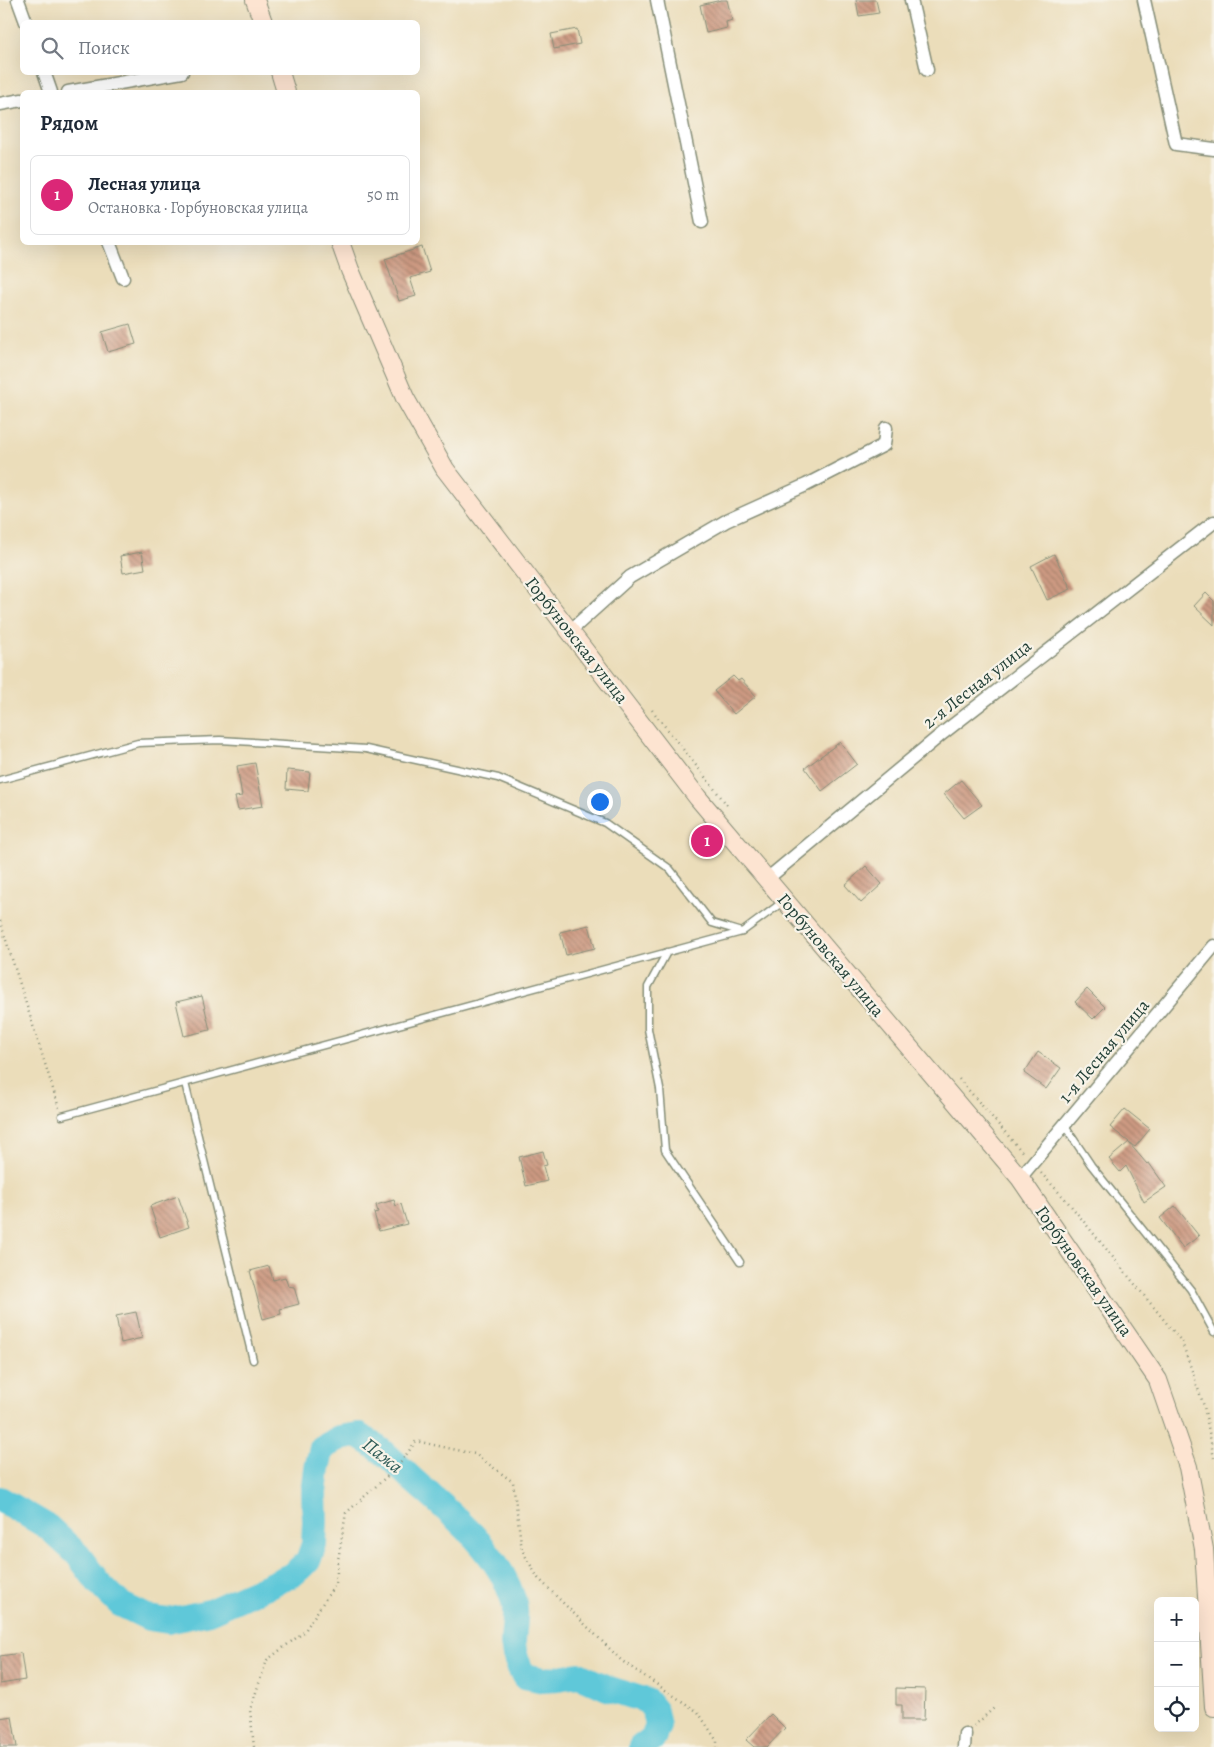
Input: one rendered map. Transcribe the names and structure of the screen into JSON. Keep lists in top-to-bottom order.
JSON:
{
  "streets": {
    "main road": ["Горбуновская улица"],
    "street": ["2-я Лесная улица", "1-я Лесная улица"]
  },
  "crossings": [
    ["Горбуновская улица", "2-я Лесная улица"],
    ["Горбуновская улица", "1-я Лесная улица"]
  ],
  "water": ["Пажа"],
  "page": {
    "search": "Поиск",
    "heading": "Рядом",
    "list": [
      {
        "mark": "1",
        "name": "Лесная улица",
        "note": "Остановка · Горбуновская улица",
        "value": "50 m"
      }
    ],
    "pins": "1",
    "map_buttons": ["+", "−"]
  }
}
